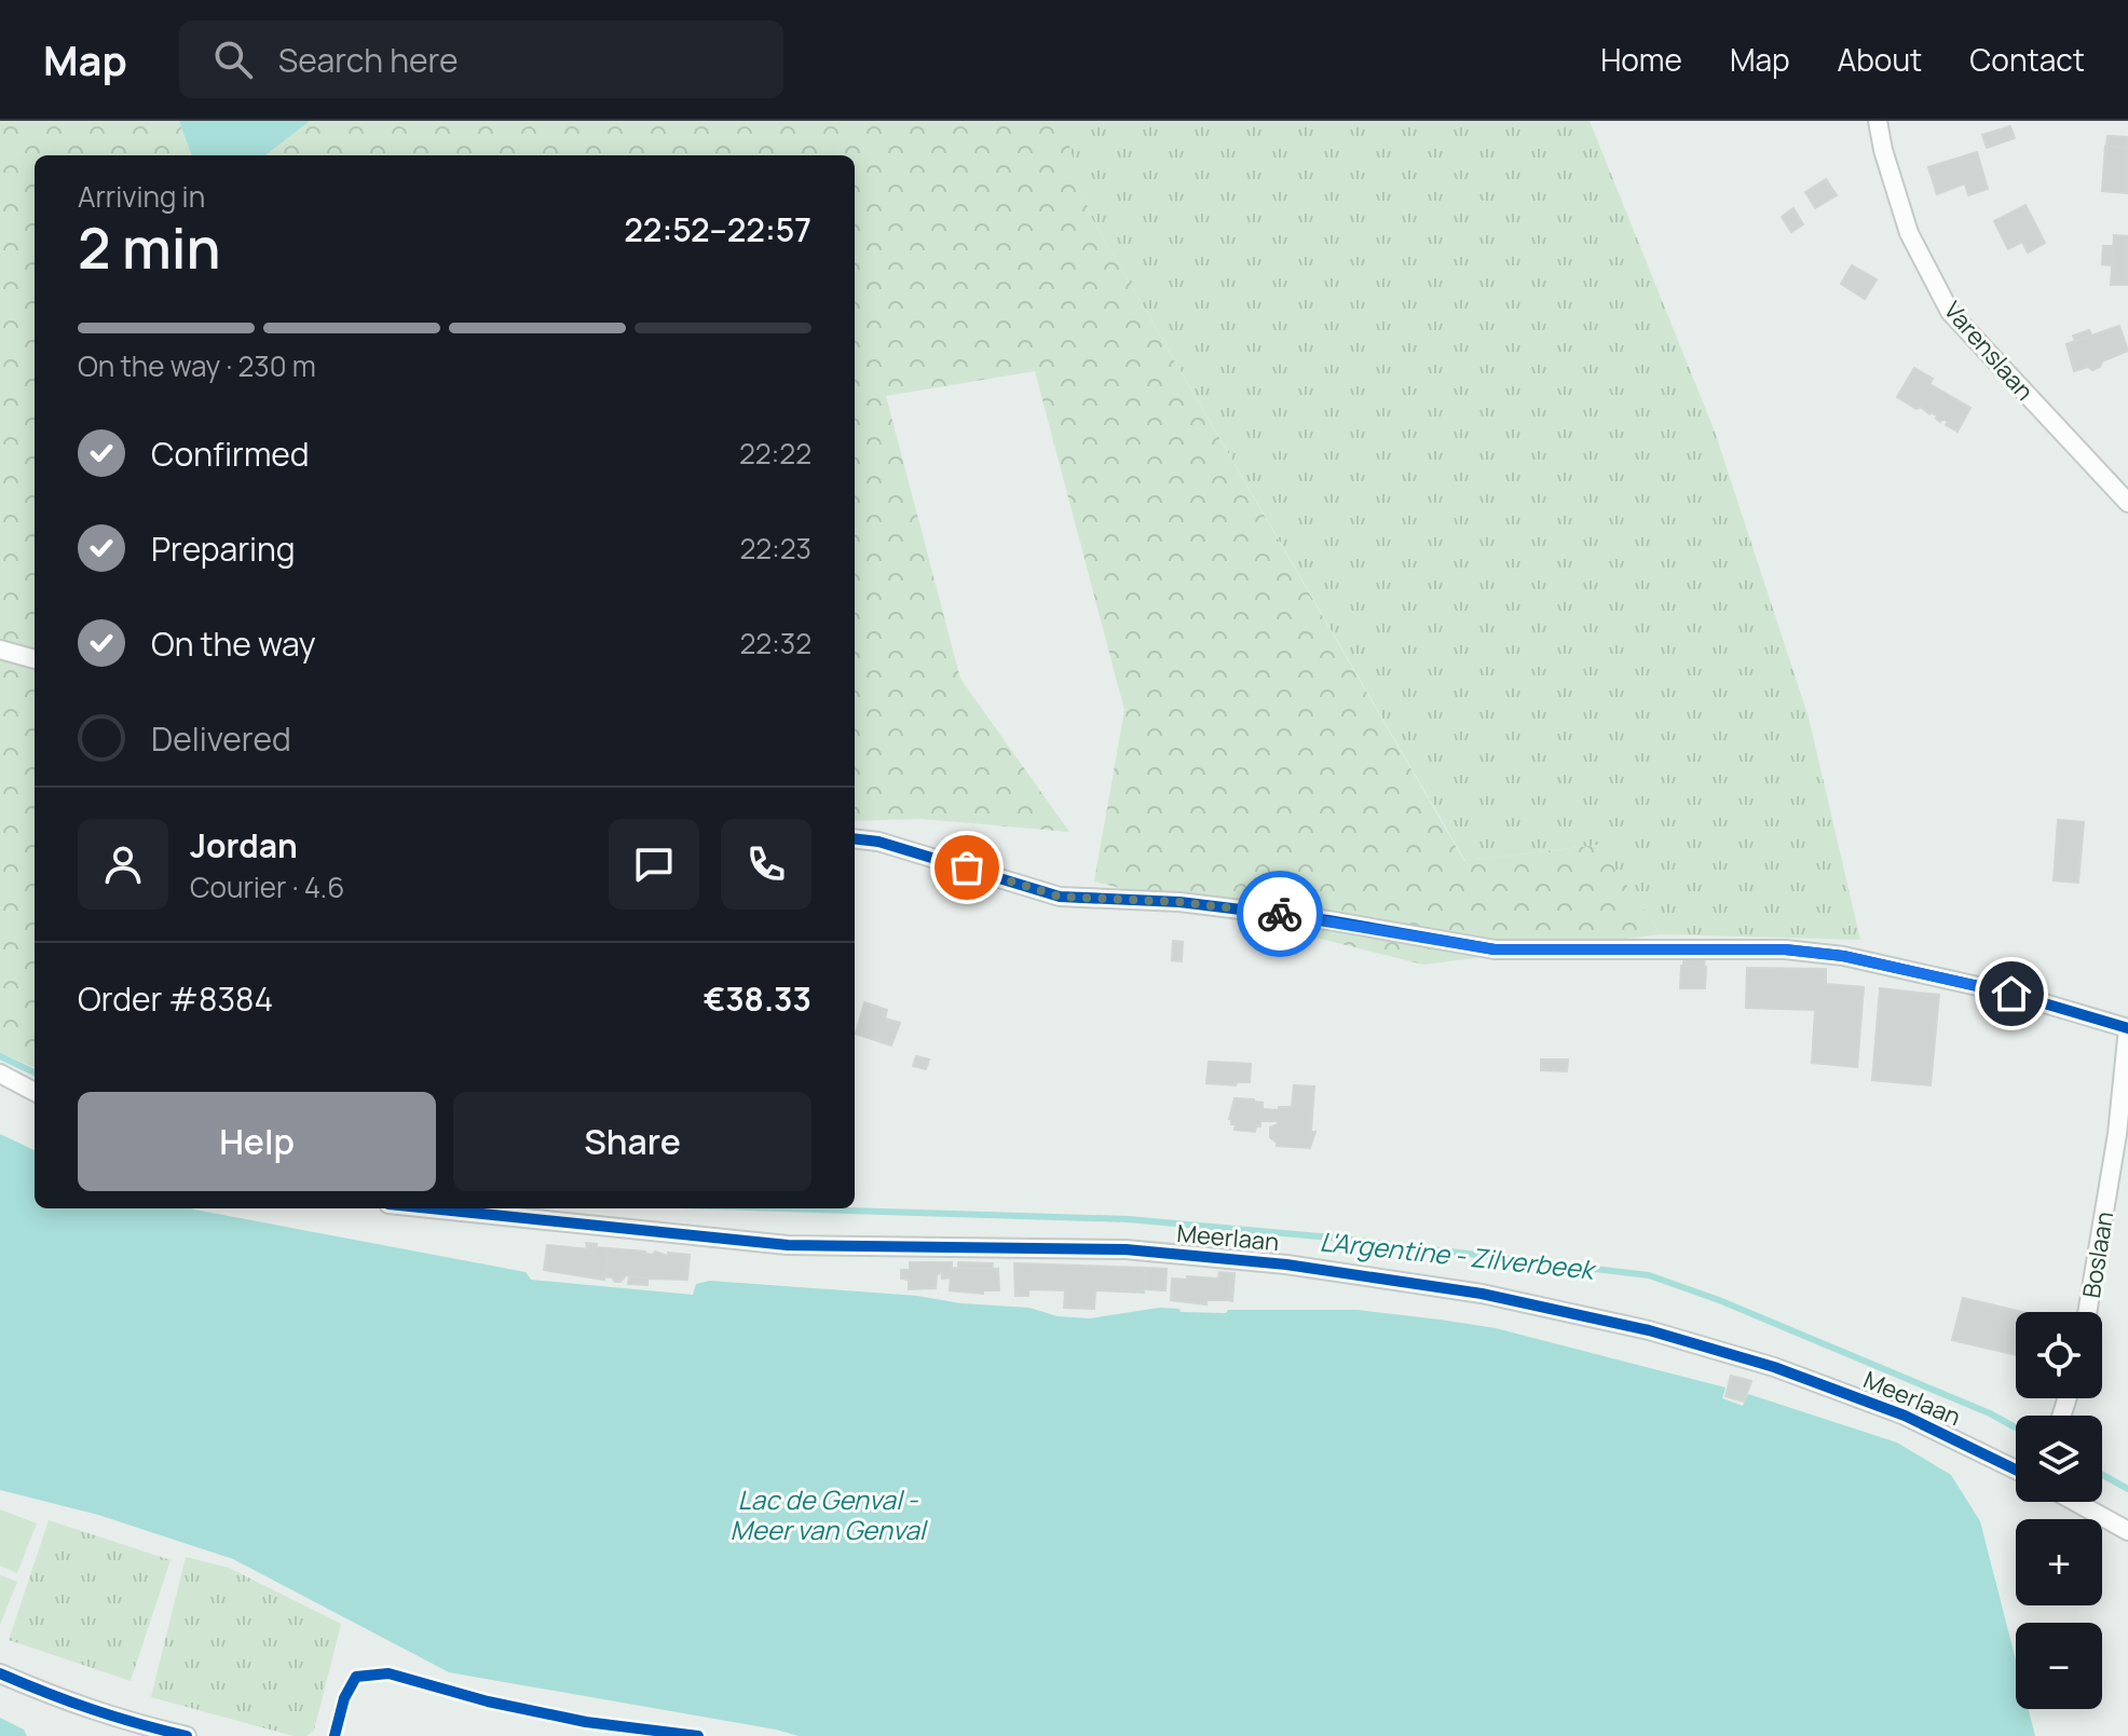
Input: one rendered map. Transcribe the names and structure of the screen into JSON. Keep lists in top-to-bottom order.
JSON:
{
  "streets": {
    "street": ["Varenslaan", "Meerlaan", "Boslaan"]
  },
  "water": ["L'Argentine - Zilverbeek", "Lac de Genval - Meer van Genval"],
  "page": {
    "header": "Map",
    "search": "Search here",
    "nav": [
      "Home",
      "Map",
      "About",
      "Contact"
    ],
    "heading": ["2 min", "Arriving in", "22:52–22:57"],
    "panel": [
      "Jordan",
      "Courier · 4.6",
      "Order #8384",
      "€38.33"
    ],
    "bar": "On the way · 230 m",
    "list": [
      ["Confirmed", "22:22"],
      ["Preparing", "22:23"],
      ["On the way", "22:32"],
      "Delivered"
    ],
    "buttons": ["Help", "Share"],
    "map_buttons": ["+", "−"]
  }
}
